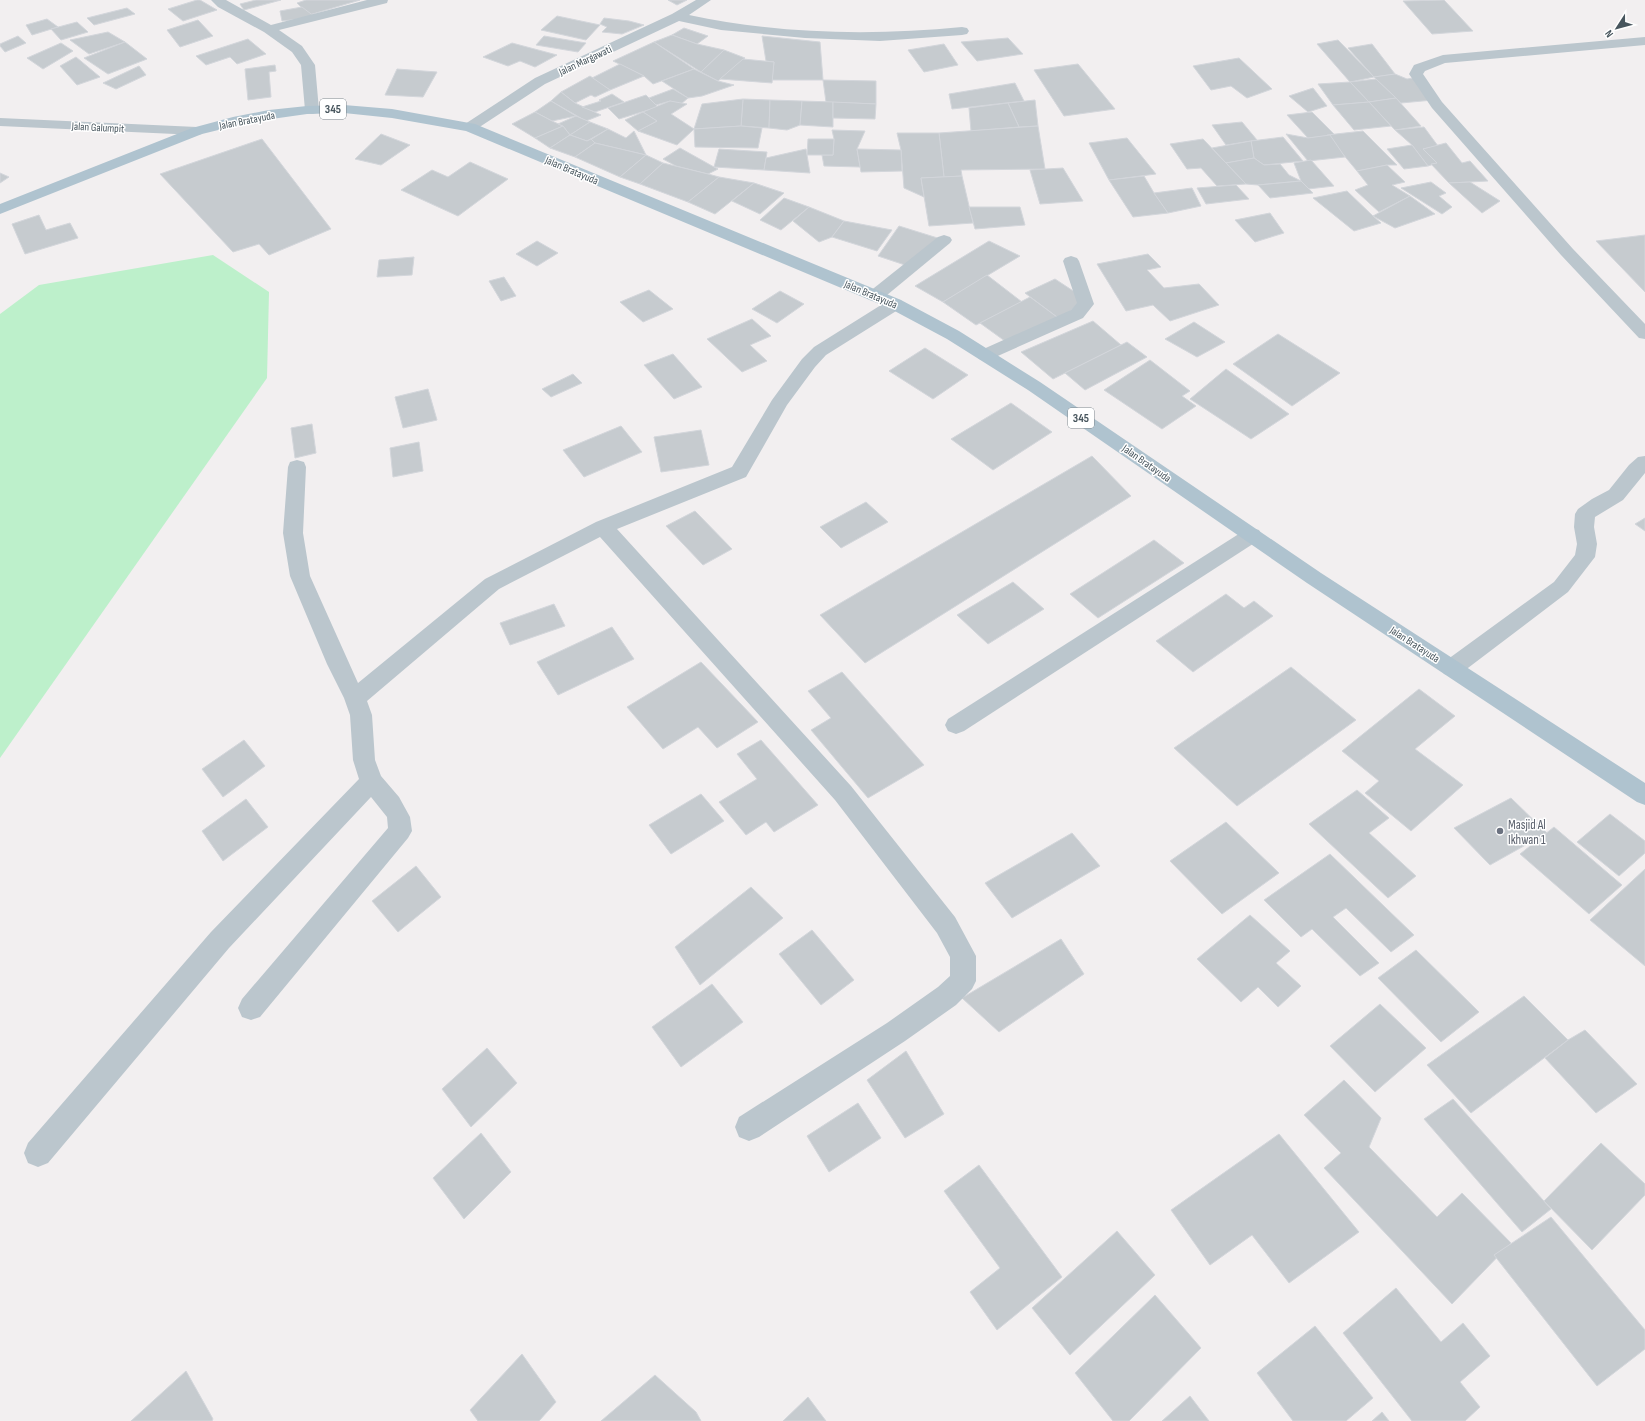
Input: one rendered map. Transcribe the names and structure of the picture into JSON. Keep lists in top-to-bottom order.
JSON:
{
  "streets": {
    "main road": ["345", "Jalan Bratayuda"],
    "street": ["Jalan Margawati", "Jalan Galumpit"]
  },
  "crossings": [
    ["Jalan Margawati", "Jalan Bratayuda"],
    ["Jalan Bratayuda", "Jalan Galumpit"]
  ],
  "places": ["Masjid Al Ikhwan 1"],
  "north": "bottom left"
}
